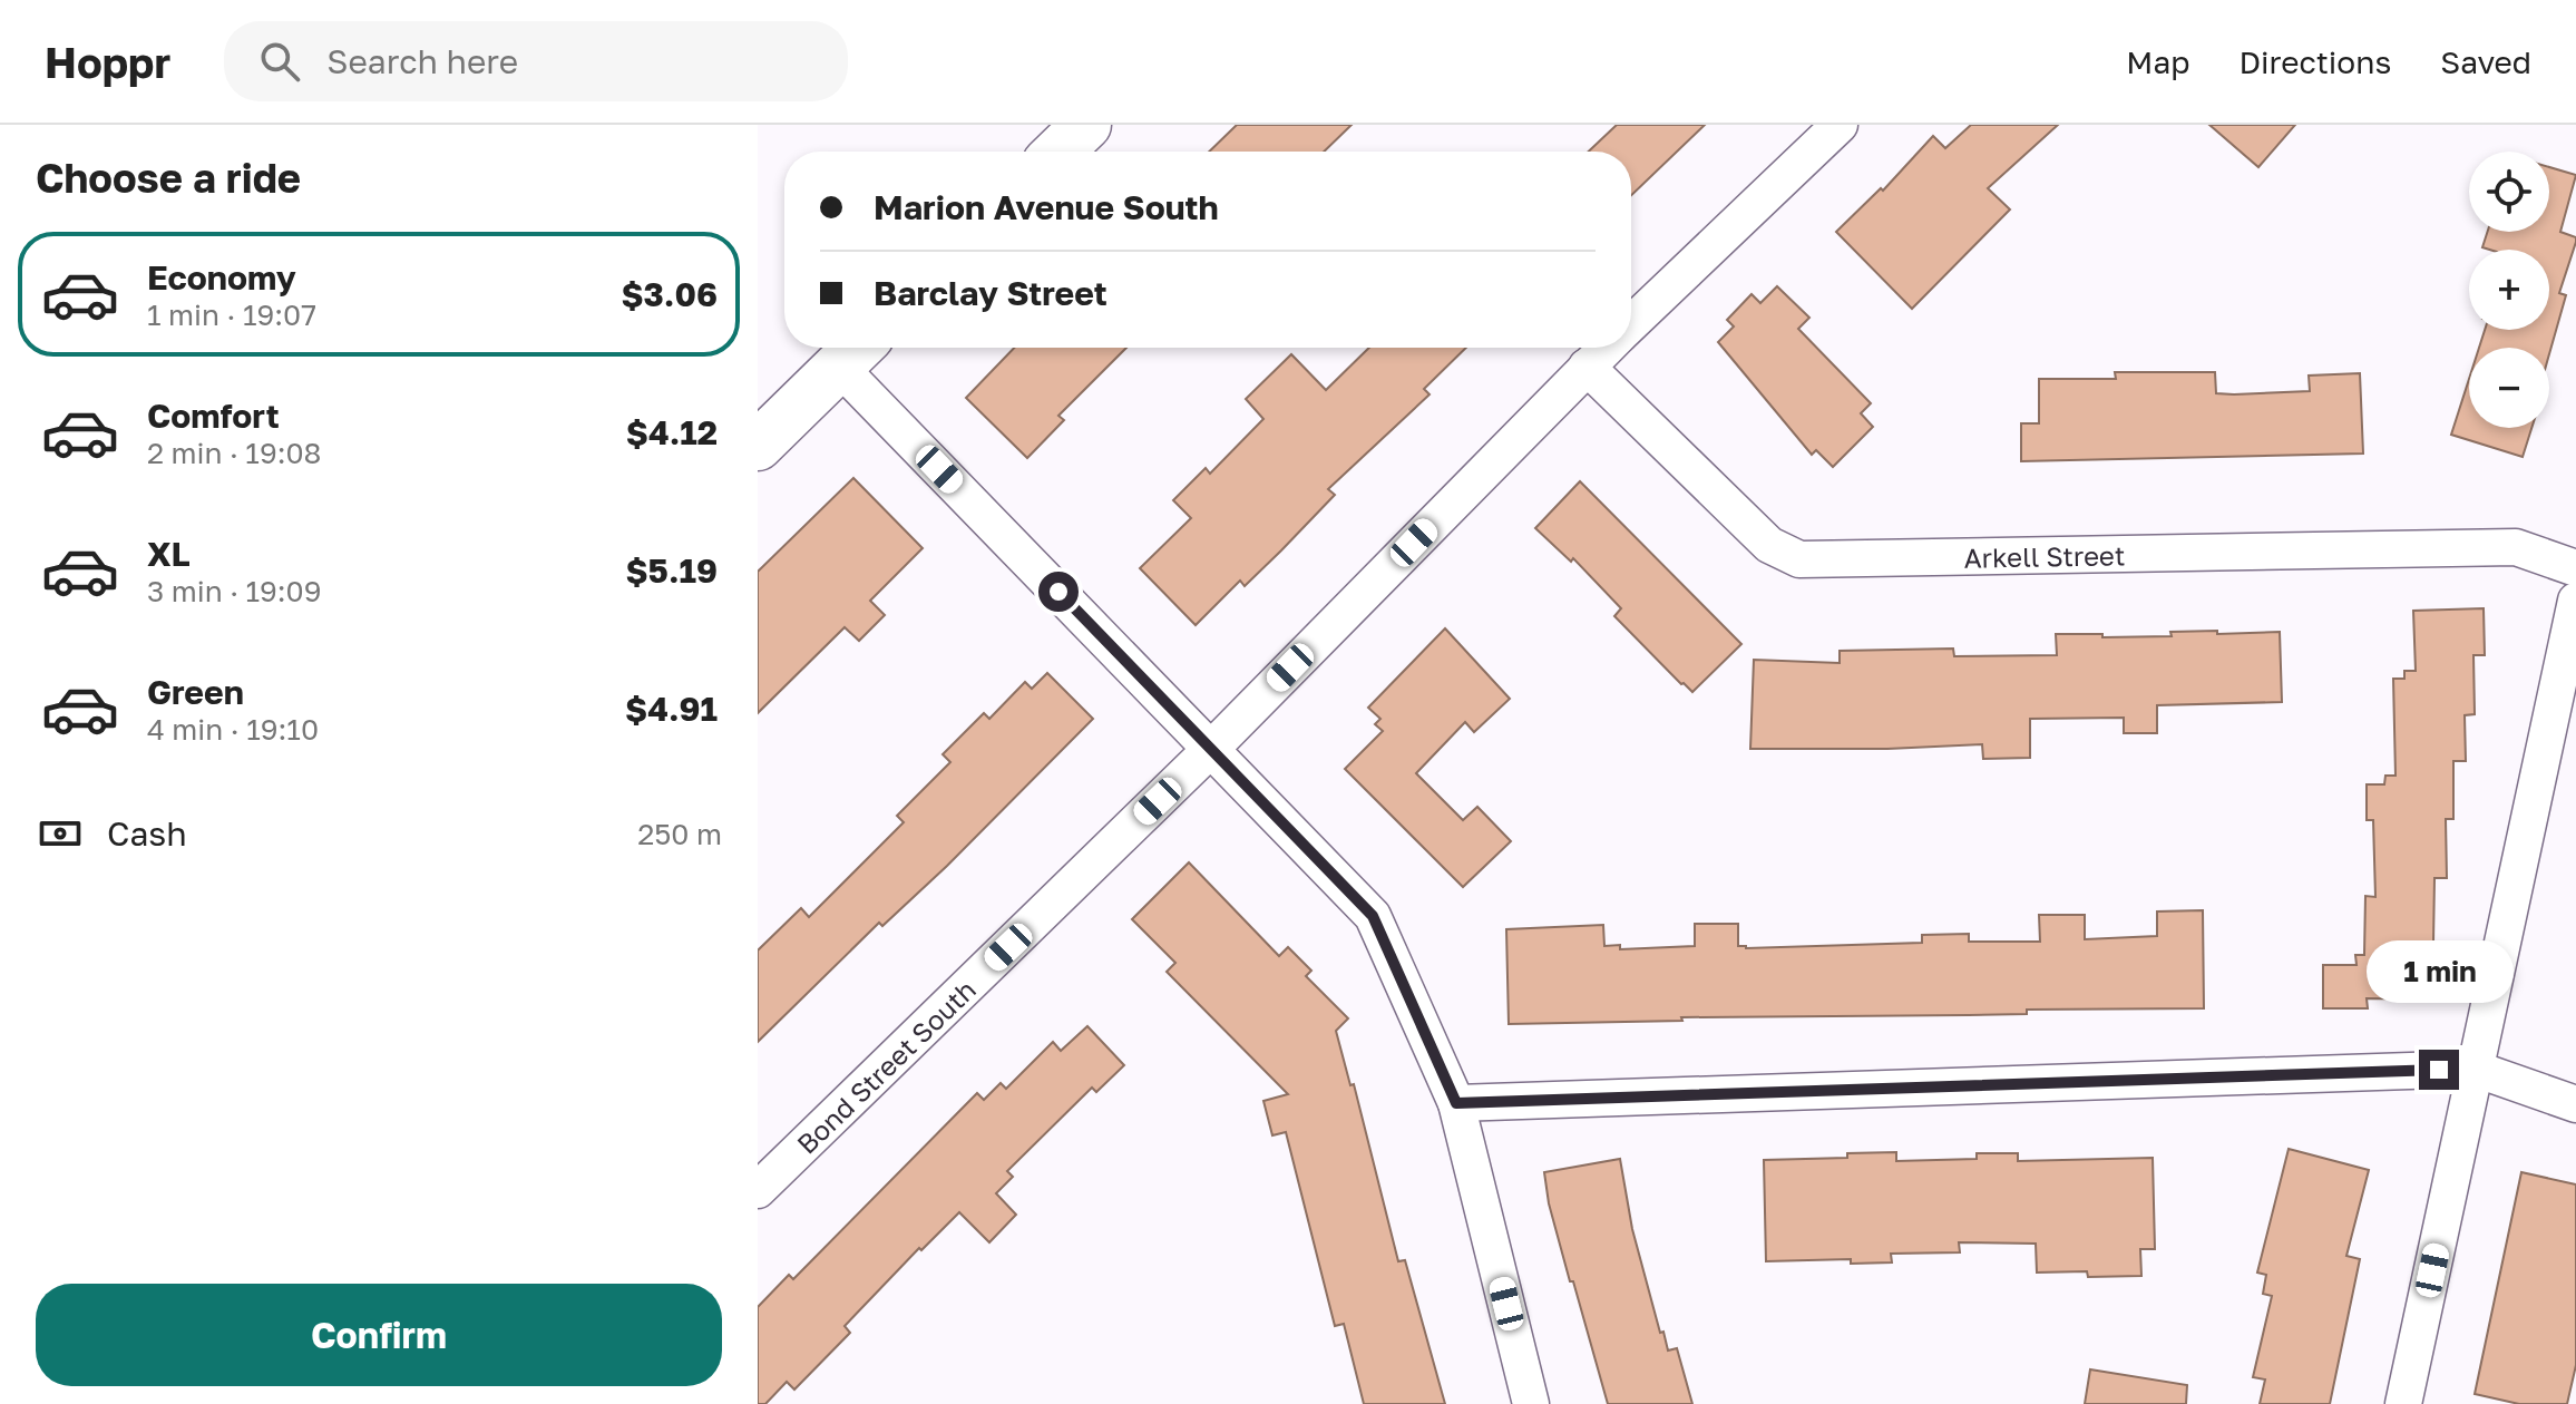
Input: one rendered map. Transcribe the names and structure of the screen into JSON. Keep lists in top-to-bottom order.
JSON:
{
  "streets": {
    "street": ["Arkell Street", "Bond Street South"]
  },
  "crossings": [
    ["Arkell Street", "Bond Street South"]
  ],
  "page": {
    "header": "Hoppr",
    "search": "Search here",
    "nav": ["Map", "Directions", "Saved"],
    "heading": "Choose a ride",
    "map_buttons": ["+", "−"],
    "banner": ["Marion Avenue South", "Barclay Street"],
    "list": [
      {
        "name": "Economy",
        "note": "1 min · 19:07",
        "value": "$3.06"
      },
      {
        "name": "Comfort",
        "note": "2 min · 19:08",
        "value": "$4.12"
      },
      {
        "name": "XL",
        "note": "3 min · 19:09",
        "value": "$5.19"
      },
      {
        "name": "Green",
        "note": "4 min · 19:10",
        "value": "$4.91"
      }
    ],
    "pay": ["Cash", "250 m"],
    "bubble": "1 min",
    "buttons": "Confirm"
  }
}
